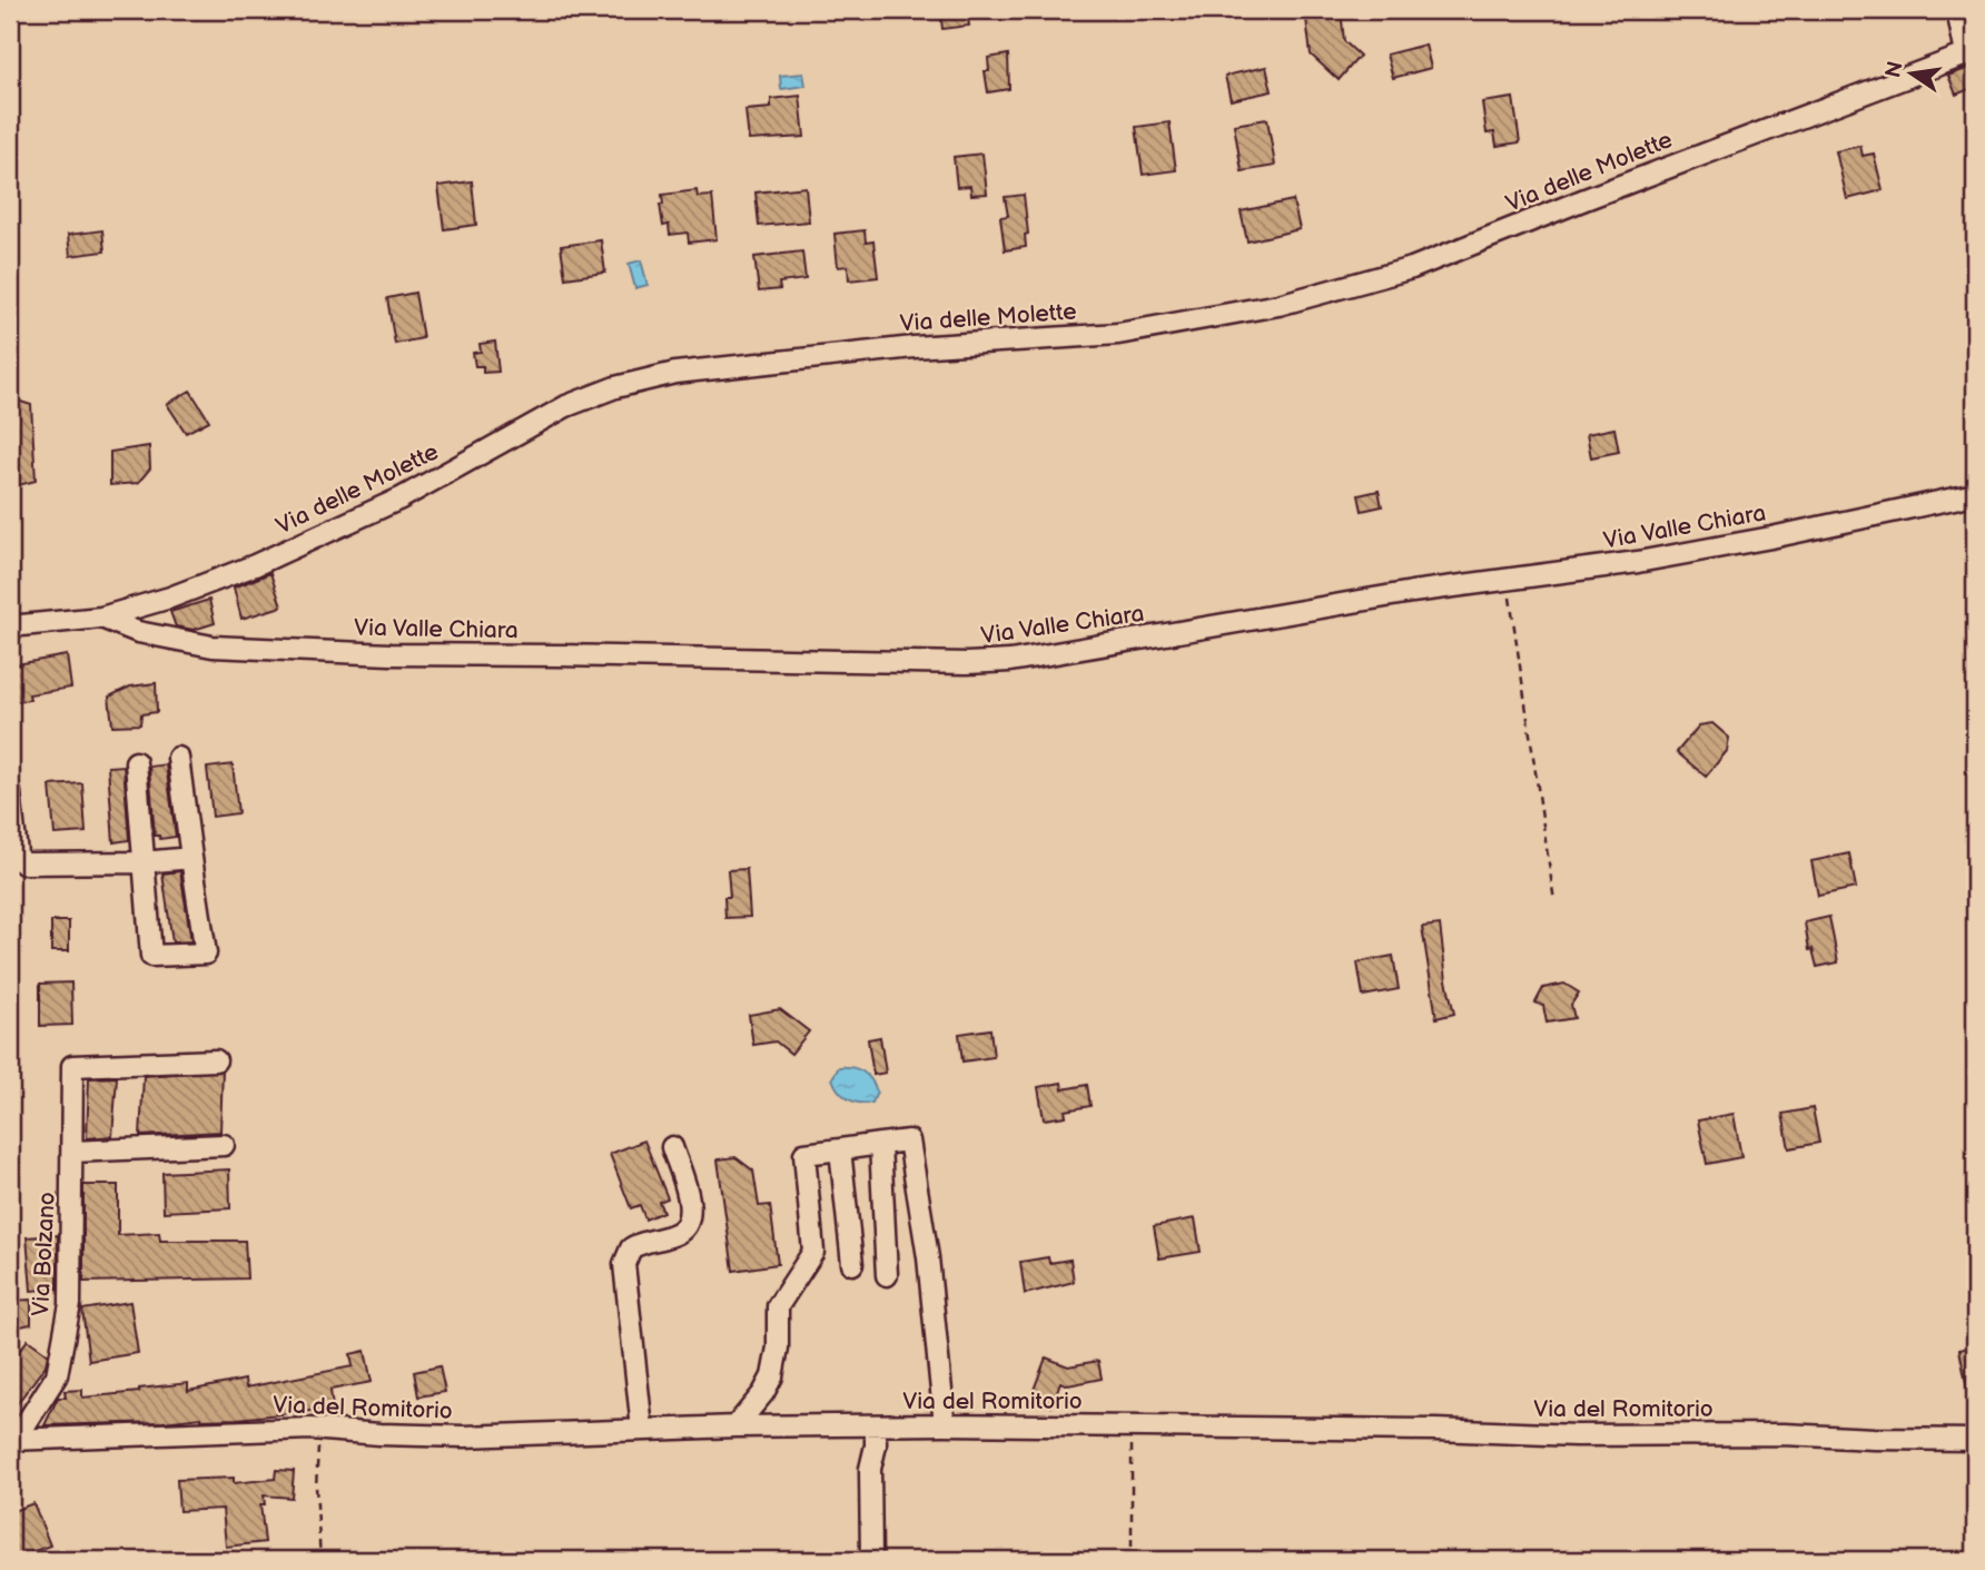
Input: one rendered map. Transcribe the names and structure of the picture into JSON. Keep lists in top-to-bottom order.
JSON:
{
  "streets": {
    "street": [
      "Via delle Molette",
      "Via Valle Chiara",
      "Via Bolzano",
      "Via del Romitorio"
    ]
  },
  "crossings": [
    ["Via delle Molette", "Via Valle Chiara"],
    ["Via Bolzano", "Via del Romitorio"]
  ],
  "north": "left"
}
